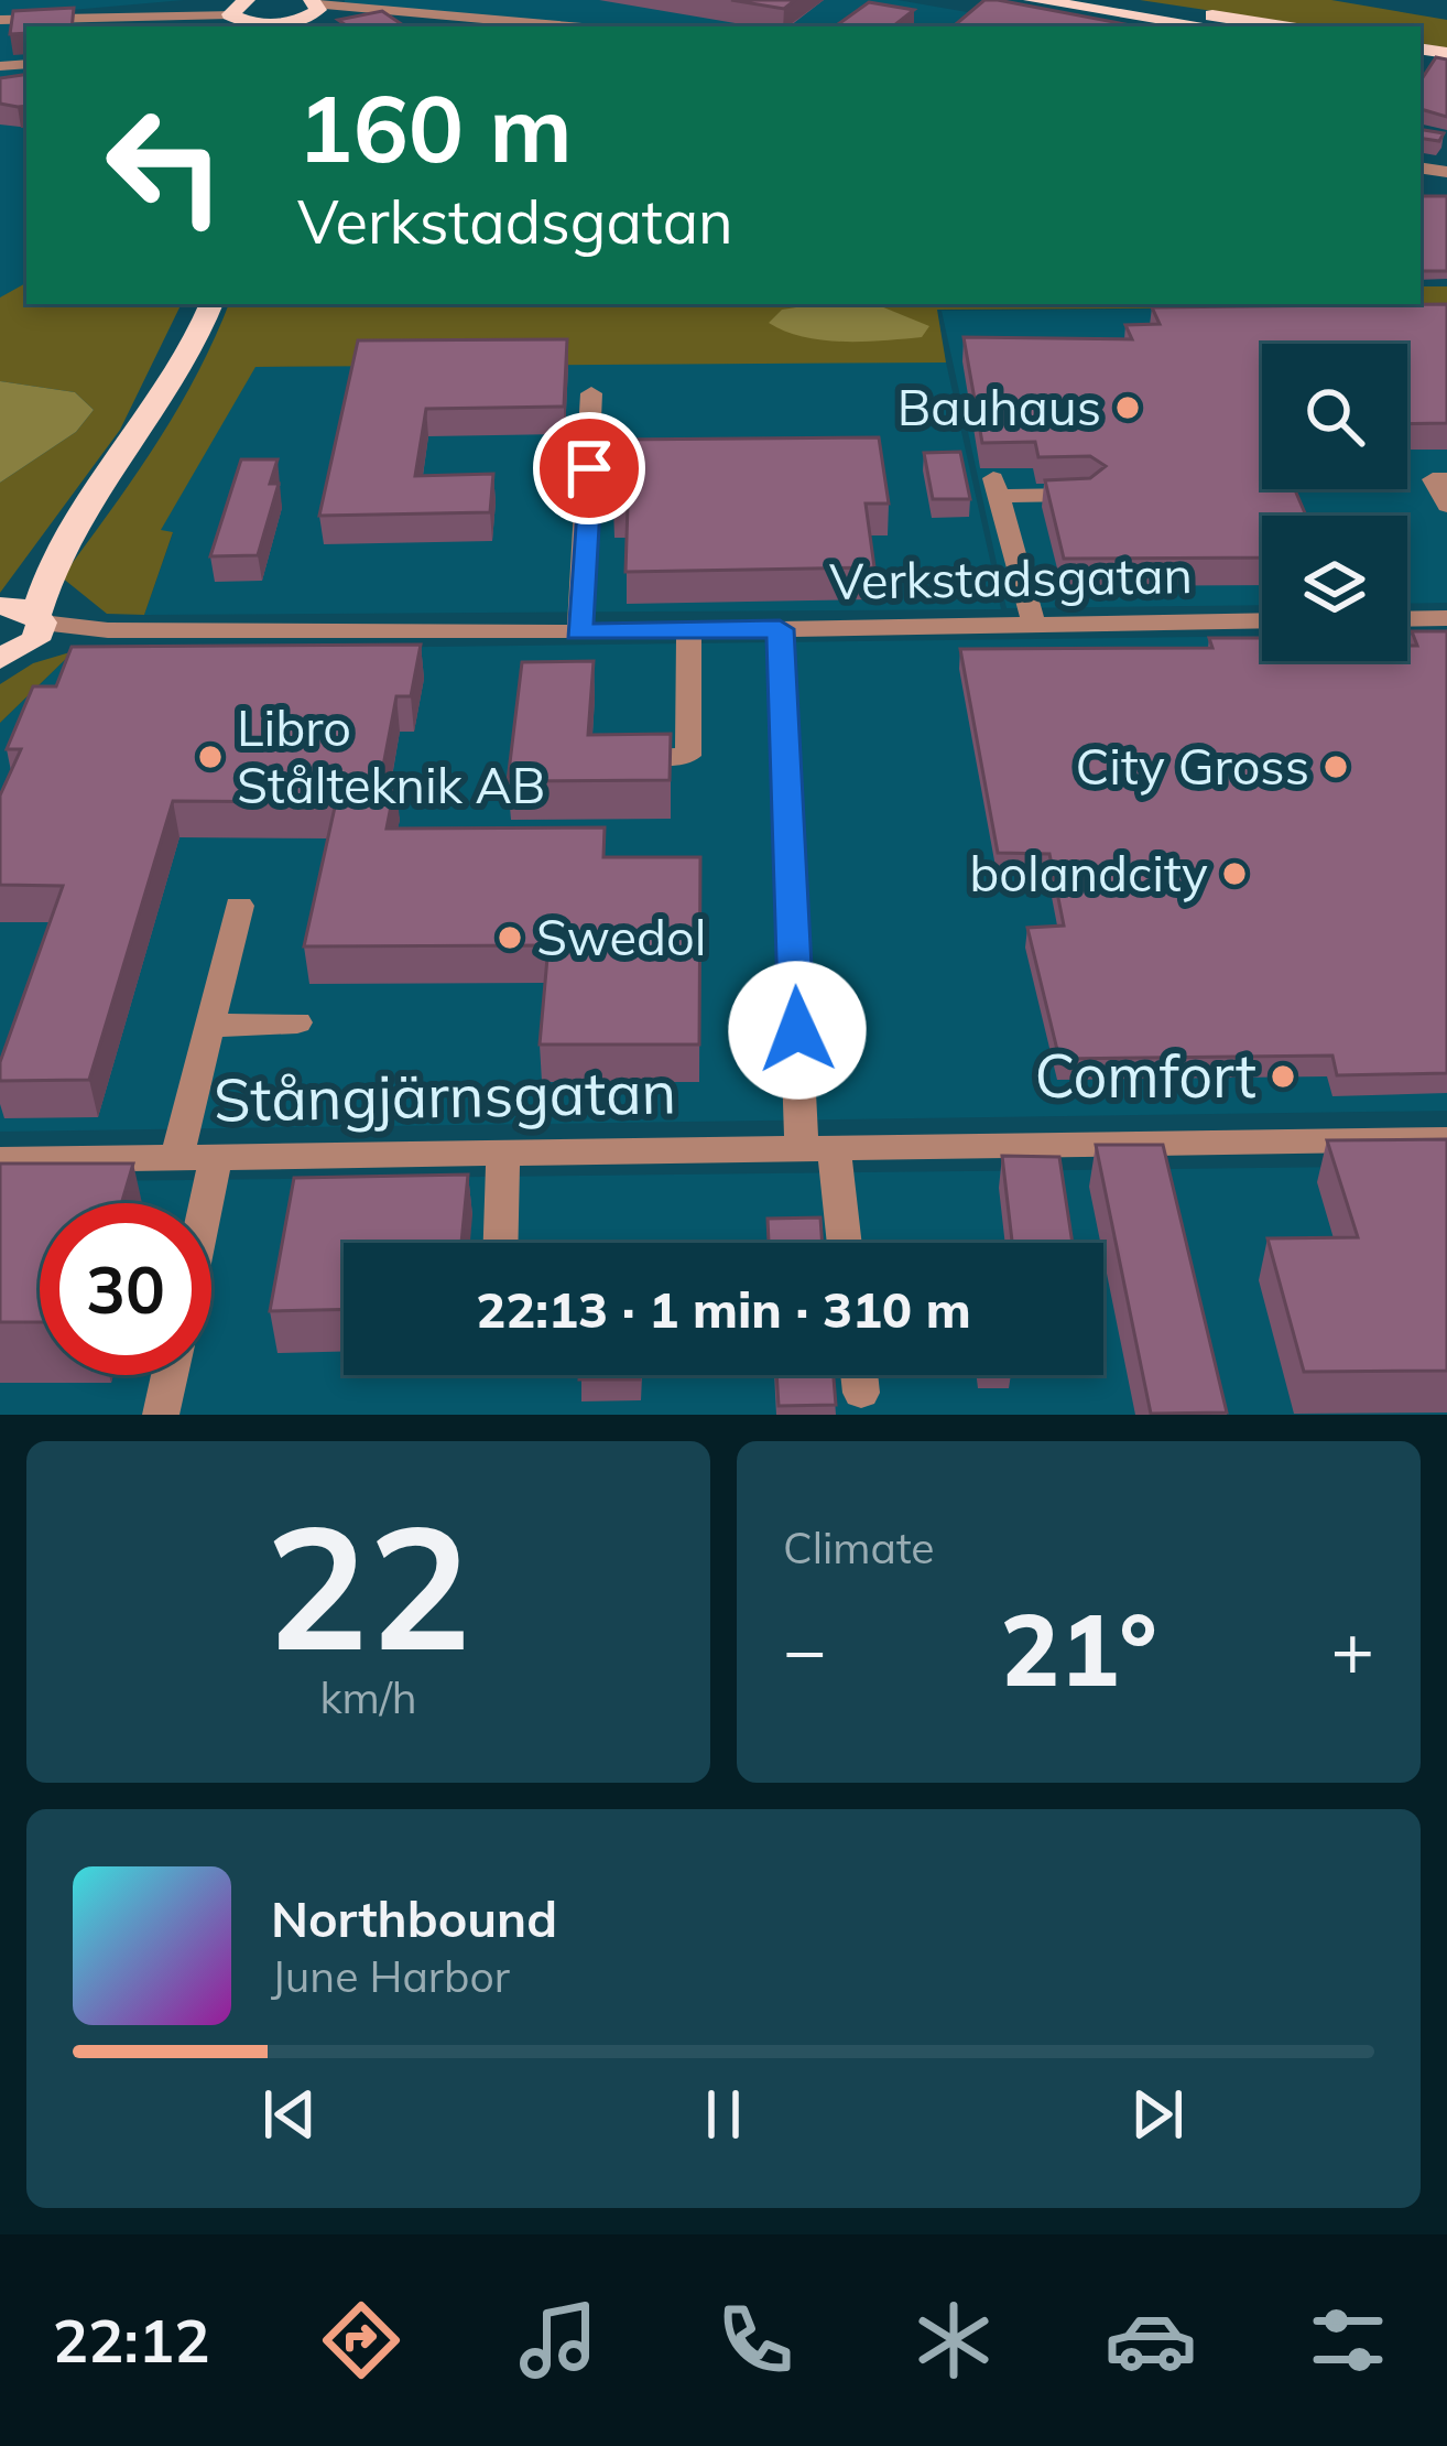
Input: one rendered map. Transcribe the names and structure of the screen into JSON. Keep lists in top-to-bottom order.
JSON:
{
  "streets": {
    "street": ["Verkstadsgatan", "Stångjärnsgatan"]
  },
  "places": [
    "Bauhaus",
    "Libro Stålteknik AB",
    "City Gross",
    "bolandcity",
    "Swedol",
    "Comfort"
  ],
  "page": {
    "turn": ["160 m", "Verkstadsgatan"],
    "limit": "30",
    "trip": "22:13 · 1 min · 310 m",
    "tile": [
      ["22", "km/h"],
      "Climate"
    ],
    "heat": ["−", "21°", "+"],
    "song": ["Northbound", "June Harbor"],
    "tabs": "22:12"
  }
}
